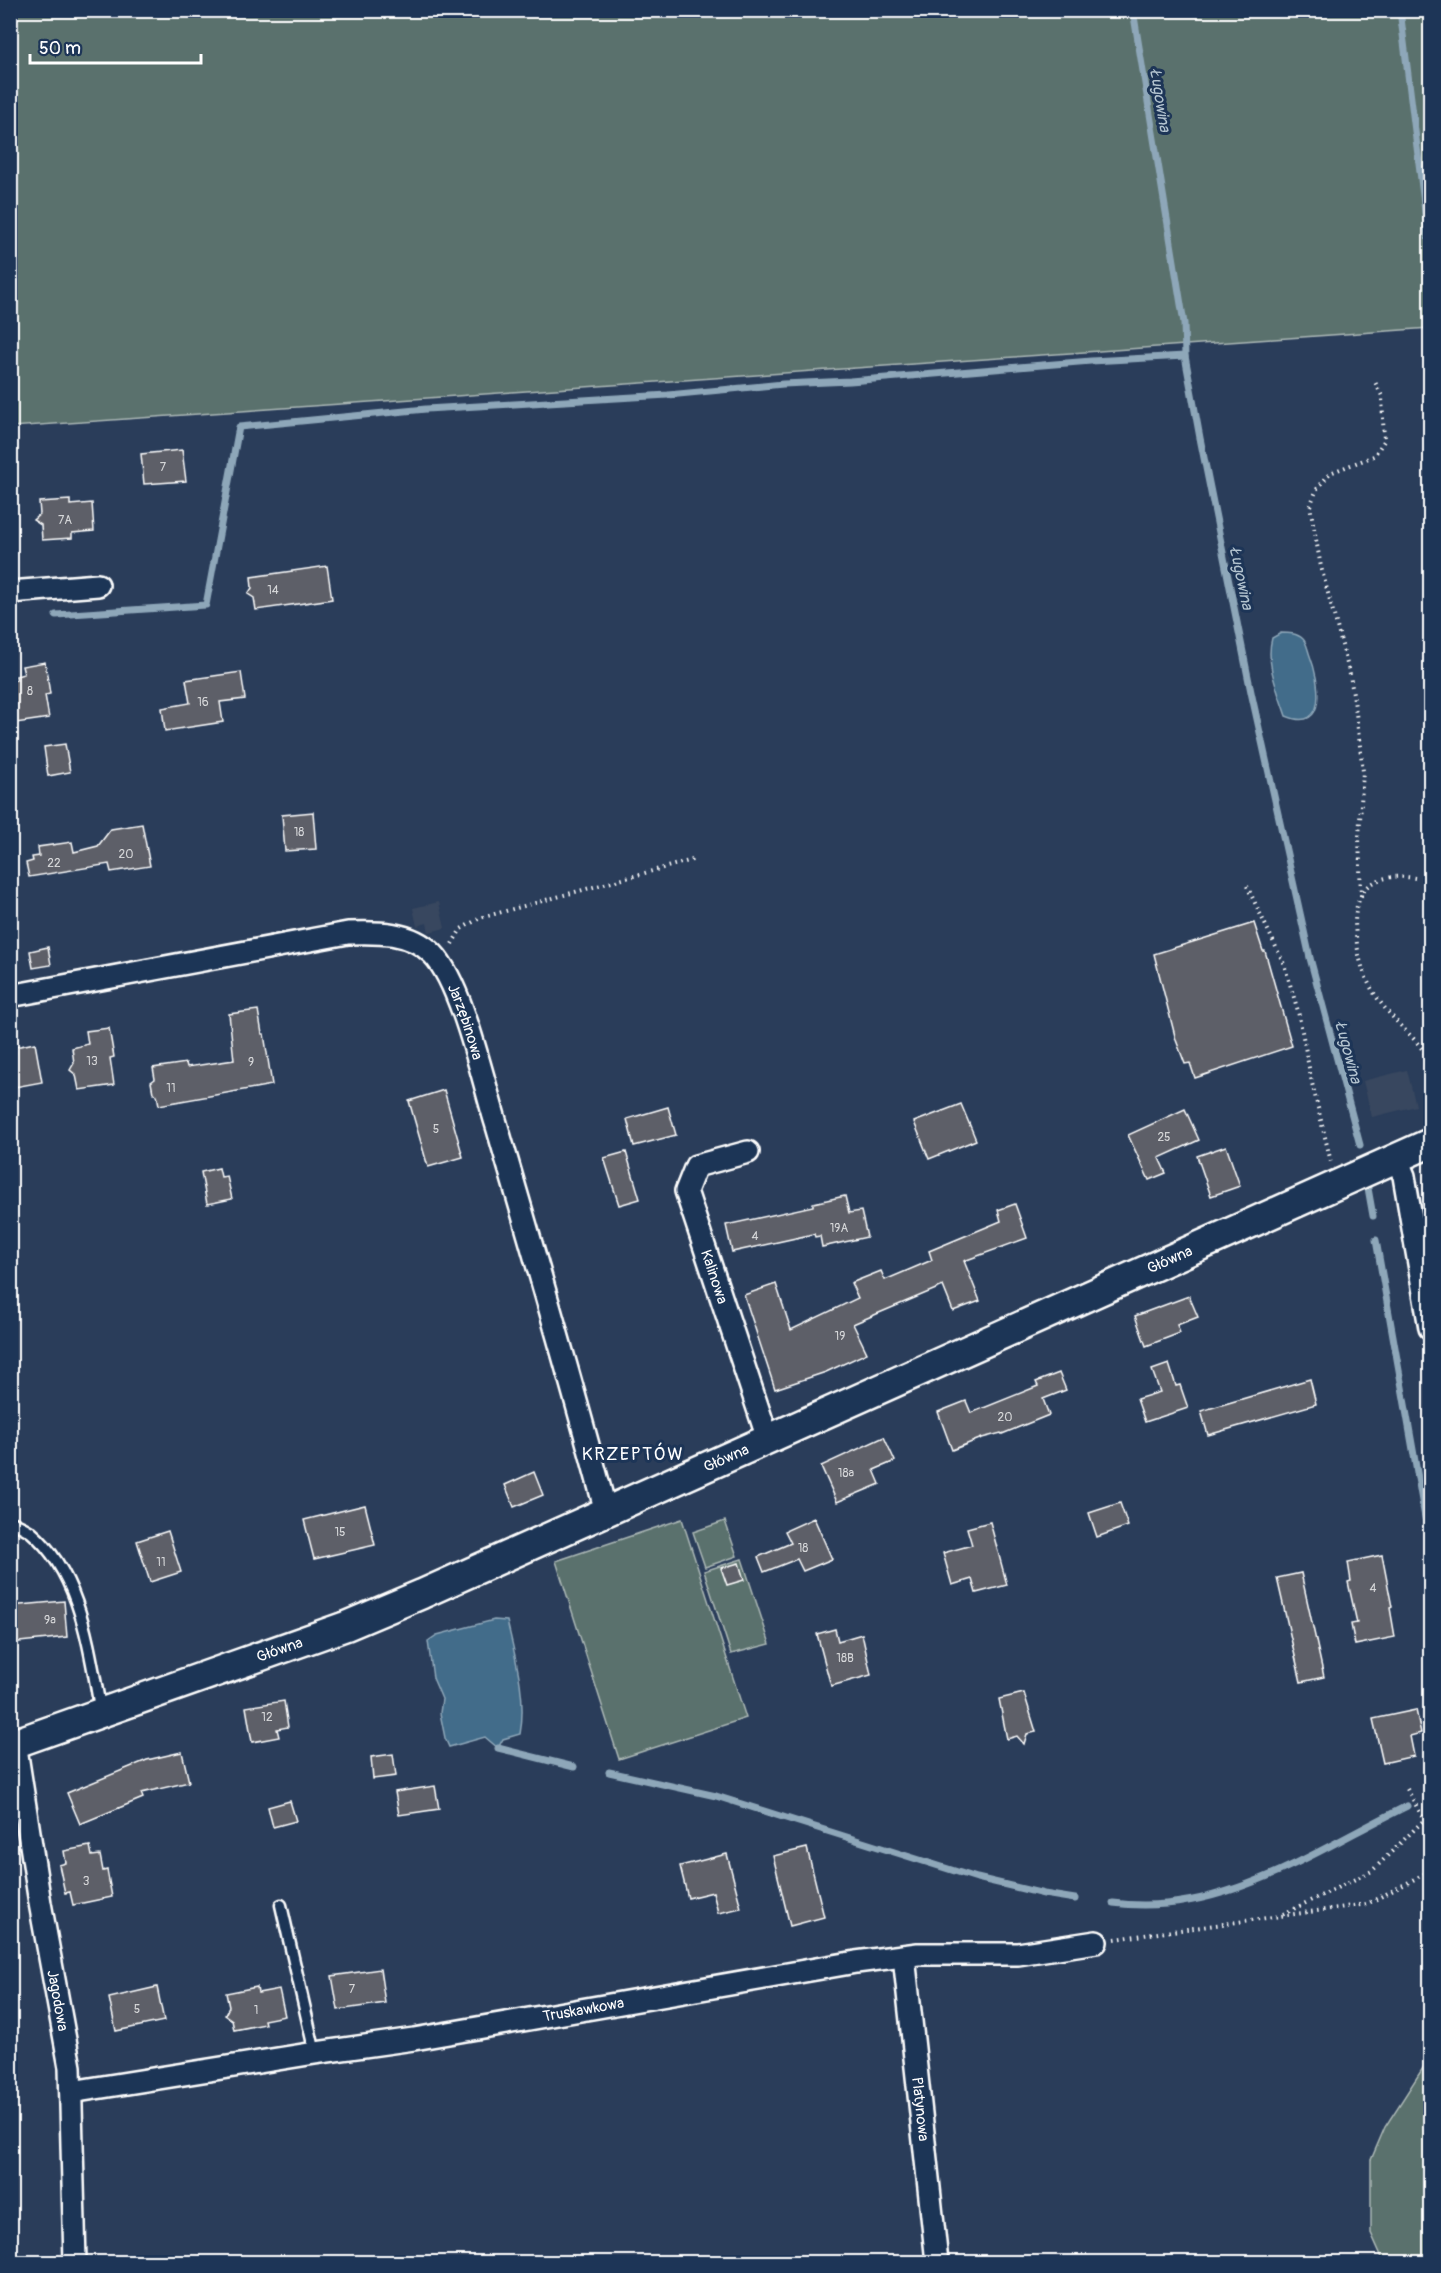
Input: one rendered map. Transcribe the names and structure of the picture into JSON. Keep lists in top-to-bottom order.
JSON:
{
  "streets": {
    "street": [
      "Jarzębinowa",
      "Główna",
      "Kalinowa",
      "Jagodowa",
      "Truskawkowa",
      "Platynowa"
    ]
  },
  "crossings": [
    ["Jarzębinowa", "Główna"],
    ["Główna", "Kalinowa"],
    ["Główna", "Jagodowa"],
    ["Jagodowa", "Truskawkowa"],
    ["Truskawkowa", "Platynowa"]
  ],
  "districts": ["KRZEPTÓW"],
  "water": ["Ługowina"],
  "house_numbers": [
    "7",
    "7A",
    "14",
    "8",
    "16",
    "18",
    "20",
    "22",
    "13",
    "9",
    "11",
    "5",
    "25",
    "19A",
    "4",
    "19",
    "20",
    "18a",
    "15",
    "18",
    "11",
    "4",
    "9a",
    "18B",
    "12",
    "3",
    "7",
    "5",
    "1"
  ],
  "scale_bar": "50 m"
}
